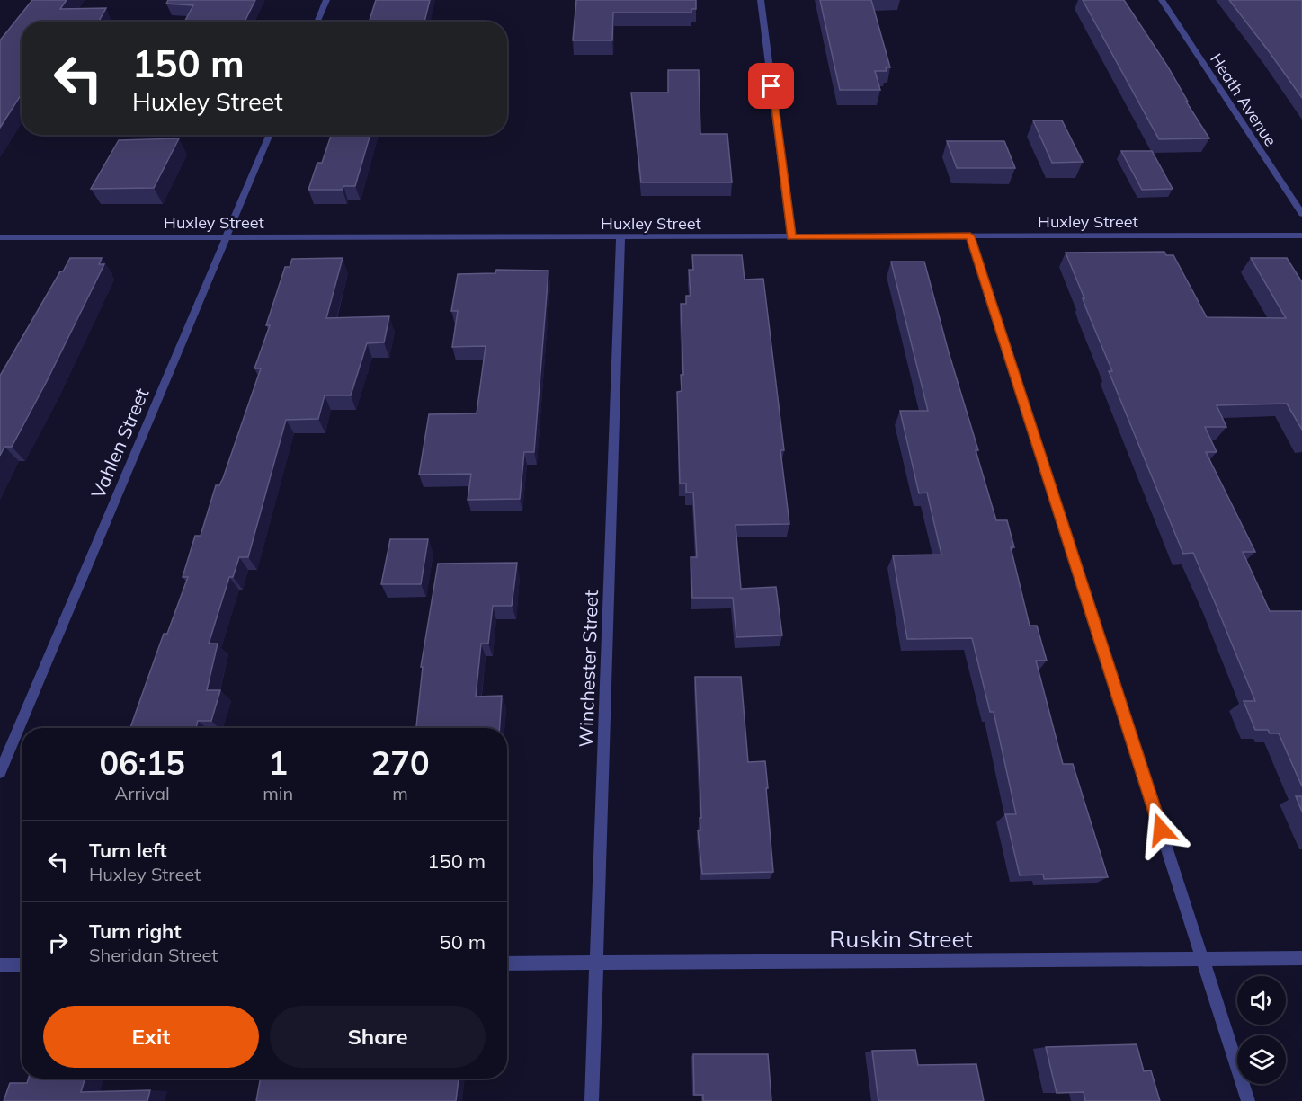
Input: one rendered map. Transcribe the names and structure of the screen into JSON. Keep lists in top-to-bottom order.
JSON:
{
  "streets": {
    "street": [
      "Heath Avenue",
      "Huxley Street",
      "Vahlen Street",
      "Winchester Street",
      "Ruskin Street"
    ]
  },
  "crossings": [
    ["Huxley Street", "Vahlen Street"],
    ["Huxley Street", "Winchester Street"],
    ["Winchester Street", "Ruskin Street"]
  ],
  "page": {
    "turn": ["150 m", "Huxley Street"],
    "eta": [
      "06:15",
      "Arrival",
      "1",
      "min",
      "270",
      "m"
    ],
    "list": [
      {
        "name": "Turn left",
        "note": "Huxley Street",
        "value": "150 m"
      },
      {
        "name": "Turn right",
        "note": "Sheridan Street",
        "value": "50 m"
      }
    ],
    "buttons": ["Exit", "Share"]
  }
}
